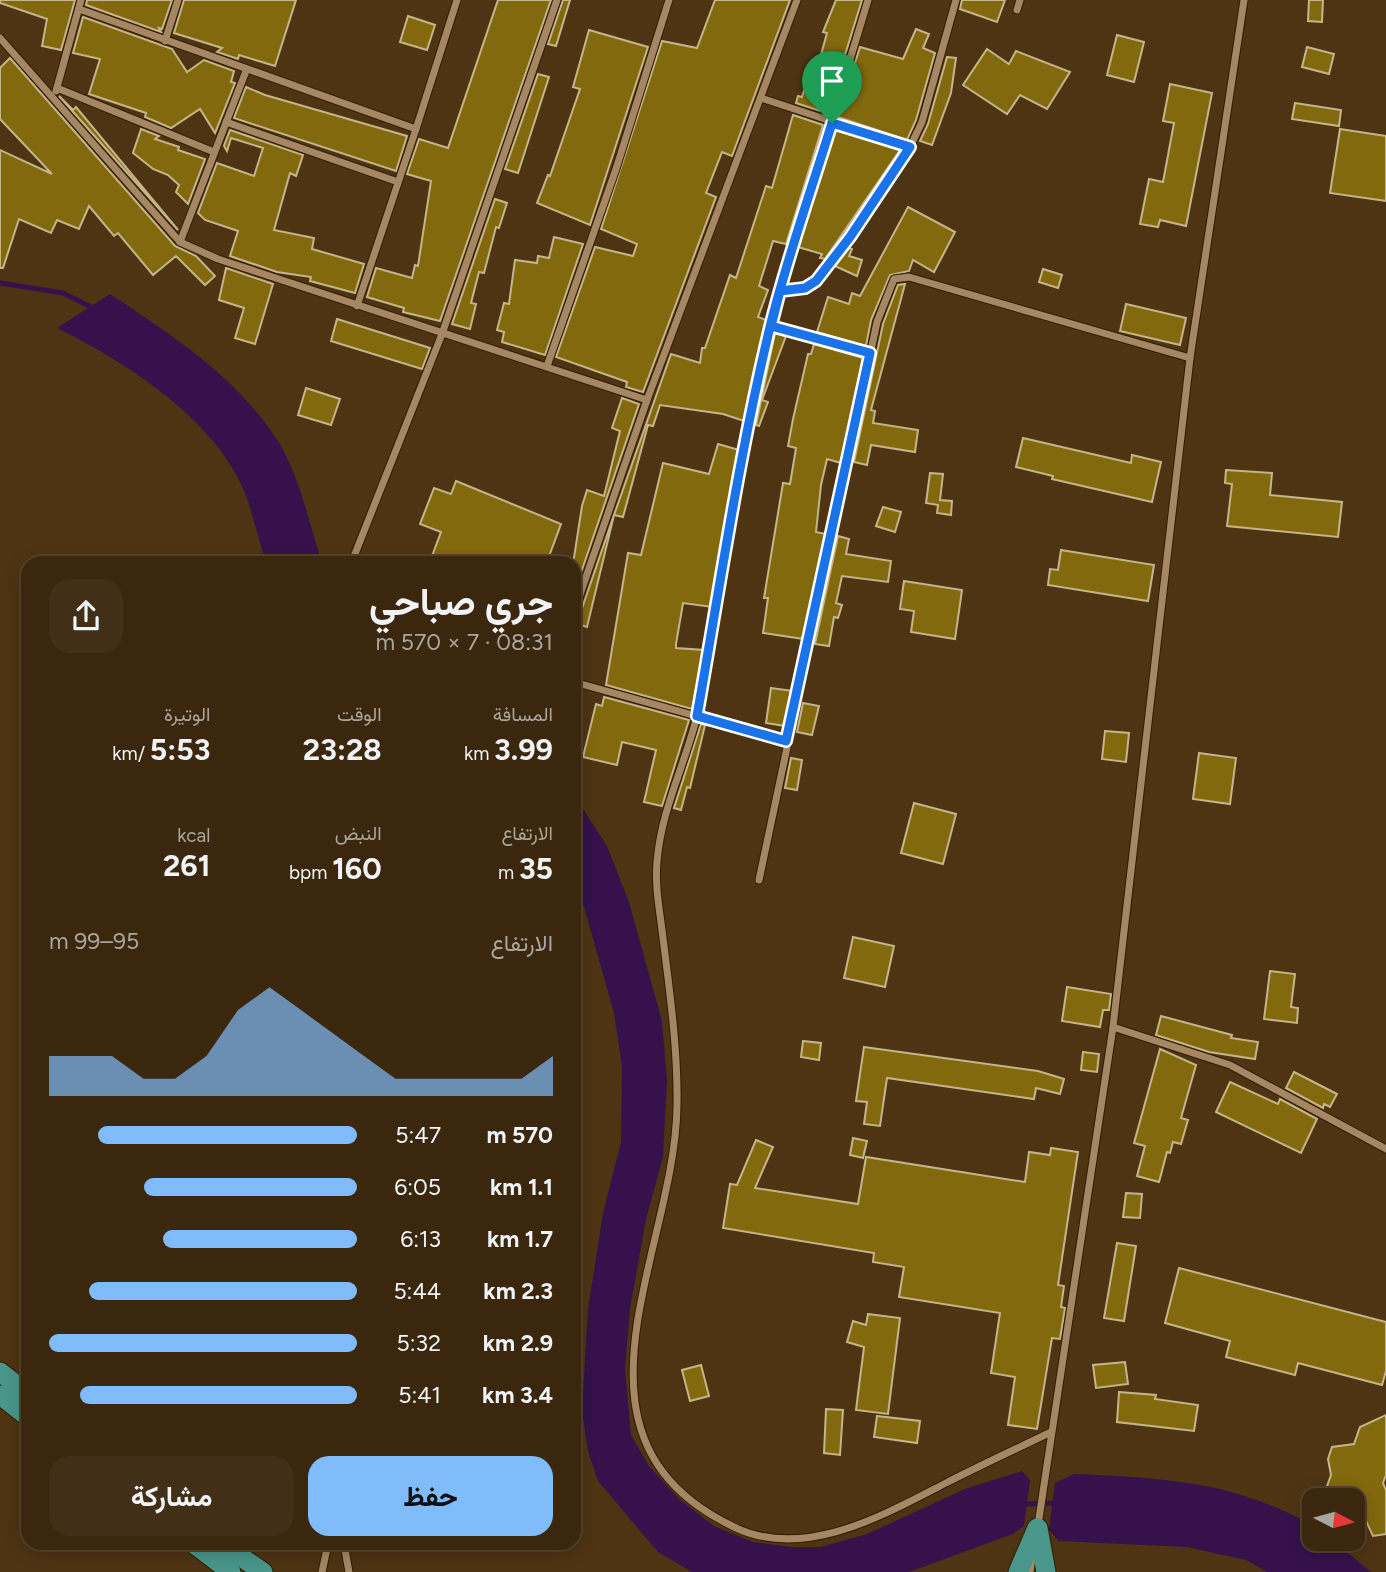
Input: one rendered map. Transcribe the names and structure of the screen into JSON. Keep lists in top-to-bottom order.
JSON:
{
  "north": "right",
  "page": {
    "heading": ["جري صباحي", "08:31 · 7 × 570 m"],
    "stats": [
      ["المسافة", "3.99 km"],
      ["الوقت", "23:28"],
      ["الوتيرة", "5:53 /km"],
      ["الارتفاع", "35 m"],
      ["النبض", "160 bpm"],
      ["kcal", "261"]
    ],
    "chart": ["الارتفاع", "95–99 m"],
    "list": [
      {
        "name": "570 m",
        "note": "5:47"
      },
      {
        "name": "1.1 km",
        "note": "6:05"
      },
      {
        "name": "1.7 km",
        "note": "6:13"
      },
      {
        "name": "2.3 km",
        "note": "5:44"
      },
      {
        "name": "2.9 km",
        "note": "5:32"
      },
      {
        "name": "3.4 km",
        "note": "5:41"
      }
    ],
    "buttons": ["حفظ", "مشاركة"]
  }
}
